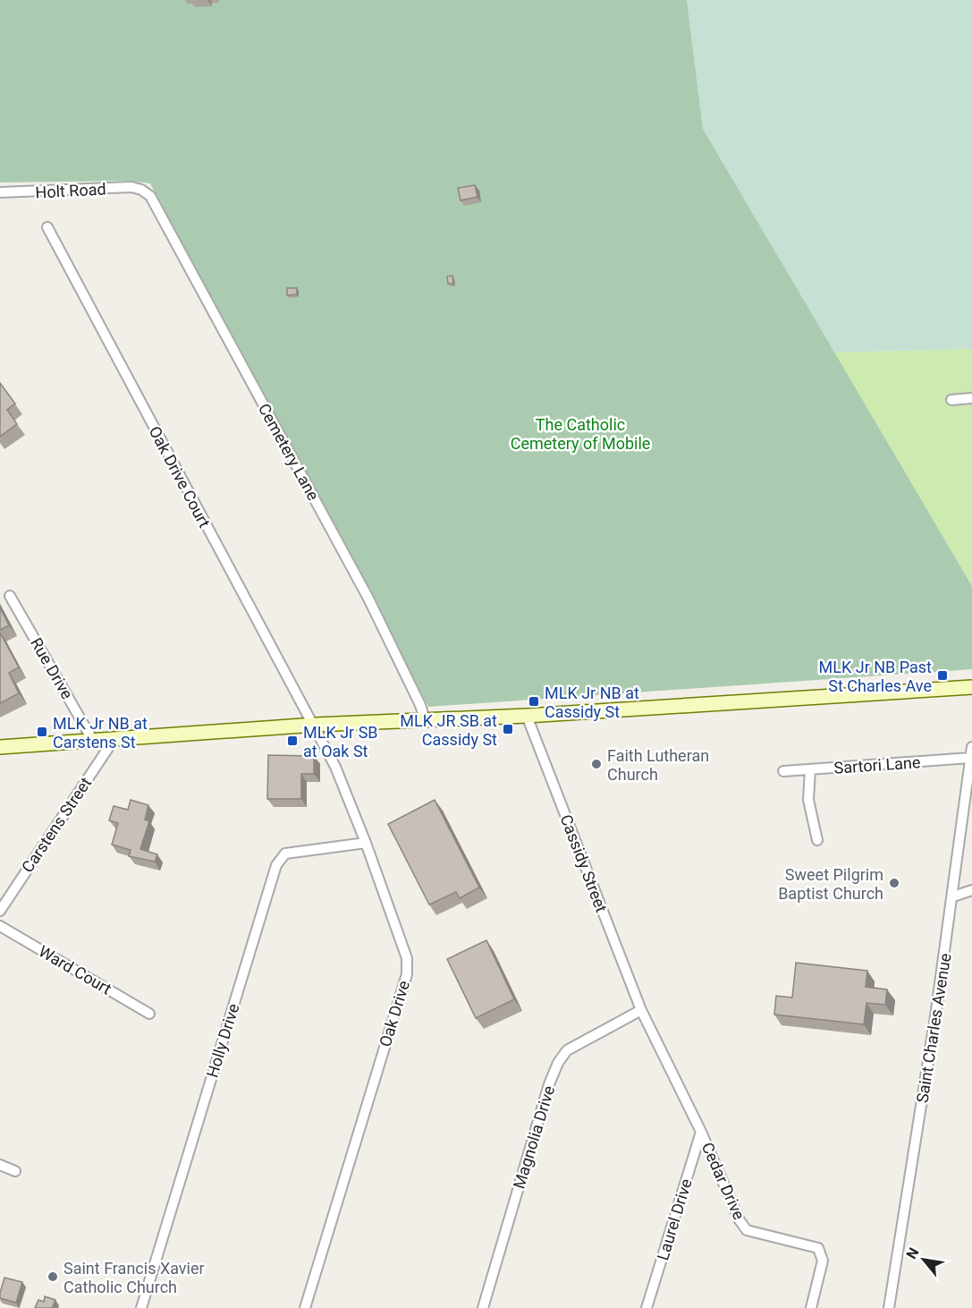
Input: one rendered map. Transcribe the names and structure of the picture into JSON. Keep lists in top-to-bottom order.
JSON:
{
  "streets": {
    "street": [
      "Holt Road",
      "Cemetery Lane",
      "Oak Drive Court",
      "Rue Drive",
      "Sartori Lane",
      "Carstens Street",
      "Cassidy Street",
      "Ward Court",
      "Oak Drive",
      "Saint Charles Avenue",
      "Holly Drive",
      "Magnolia Drive",
      "Cedar Drive",
      "Laurel Drive"
    ]
  },
  "crossings": [
    ["Holt Road", "Cemetery Lane"],
    ["Oak Drive Court", "Oak Drive"],
    ["Sartori Lane", "Saint Charles Avenue"],
    ["Cassidy Street", "Magnolia Drive"],
    ["Cassidy Street", "Cedar Drive"],
    ["Oak Drive", "Holly Drive"],
    ["Magnolia Drive", "Cedar Drive"],
    ["Cedar Drive", "Laurel Drive"]
  ],
  "parks": ["The Catholic Cemetery of Mobile"],
  "places": {
    "transit": [
      "MLK Jr NB Past St Charles Ave",
      "MLK Jr NB at Cassidy St",
      "MLK JR SB at Cassidy St",
      "MLK Jr NB at Carstens St",
      "MLK Jr SB at Oak St"
    ],
    "other": ["Faith Lutheran Church", "Sweet Pilgrim Baptist Church", "Saint Francis Xavier Catholic Church"]
  },
  "north": "top left"
}
